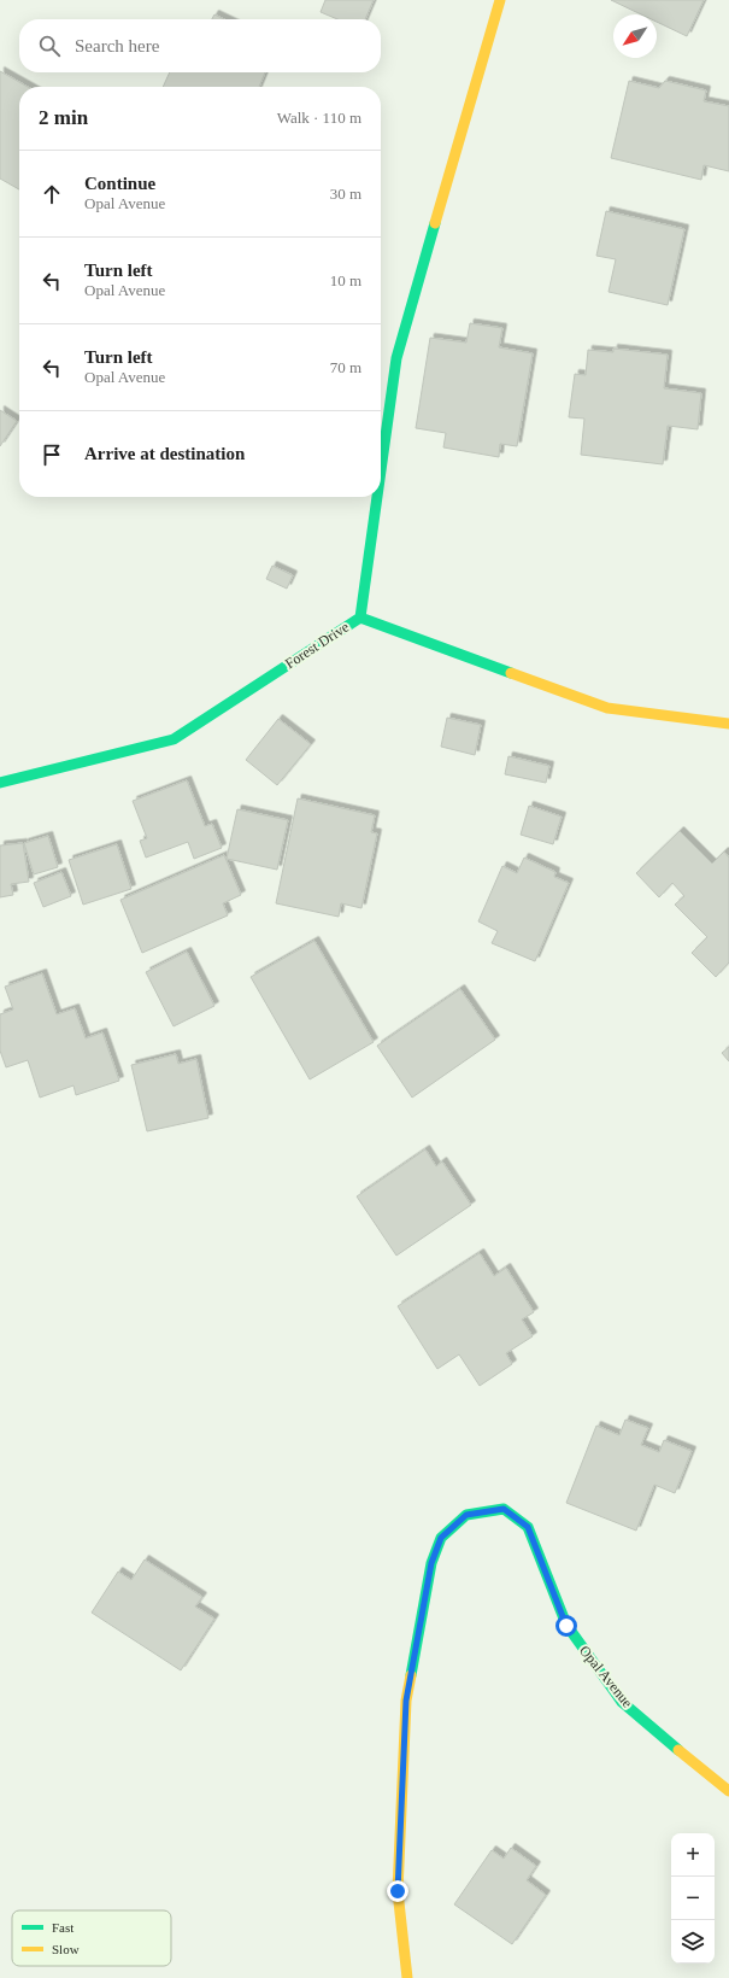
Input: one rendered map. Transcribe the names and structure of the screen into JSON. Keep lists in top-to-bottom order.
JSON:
{
  "streets": {
    "street": ["Forest Drive", "Opal Avenue"]
  },
  "legend": ["Fast", "Slow"],
  "north": "bottom left",
  "page": {
    "search": "Search here",
    "heading": ["2 min", "Walk · 110 m"],
    "list": [
      ["Continue", "Opal Avenue", "30 m"],
      ["Turn left", "Opal Avenue", "10 m"],
      ["Turn left", "Opal Avenue", "70 m"],
      "Arrive at destination"
    ],
    "map_buttons": ["+", "−"]
  }
}
